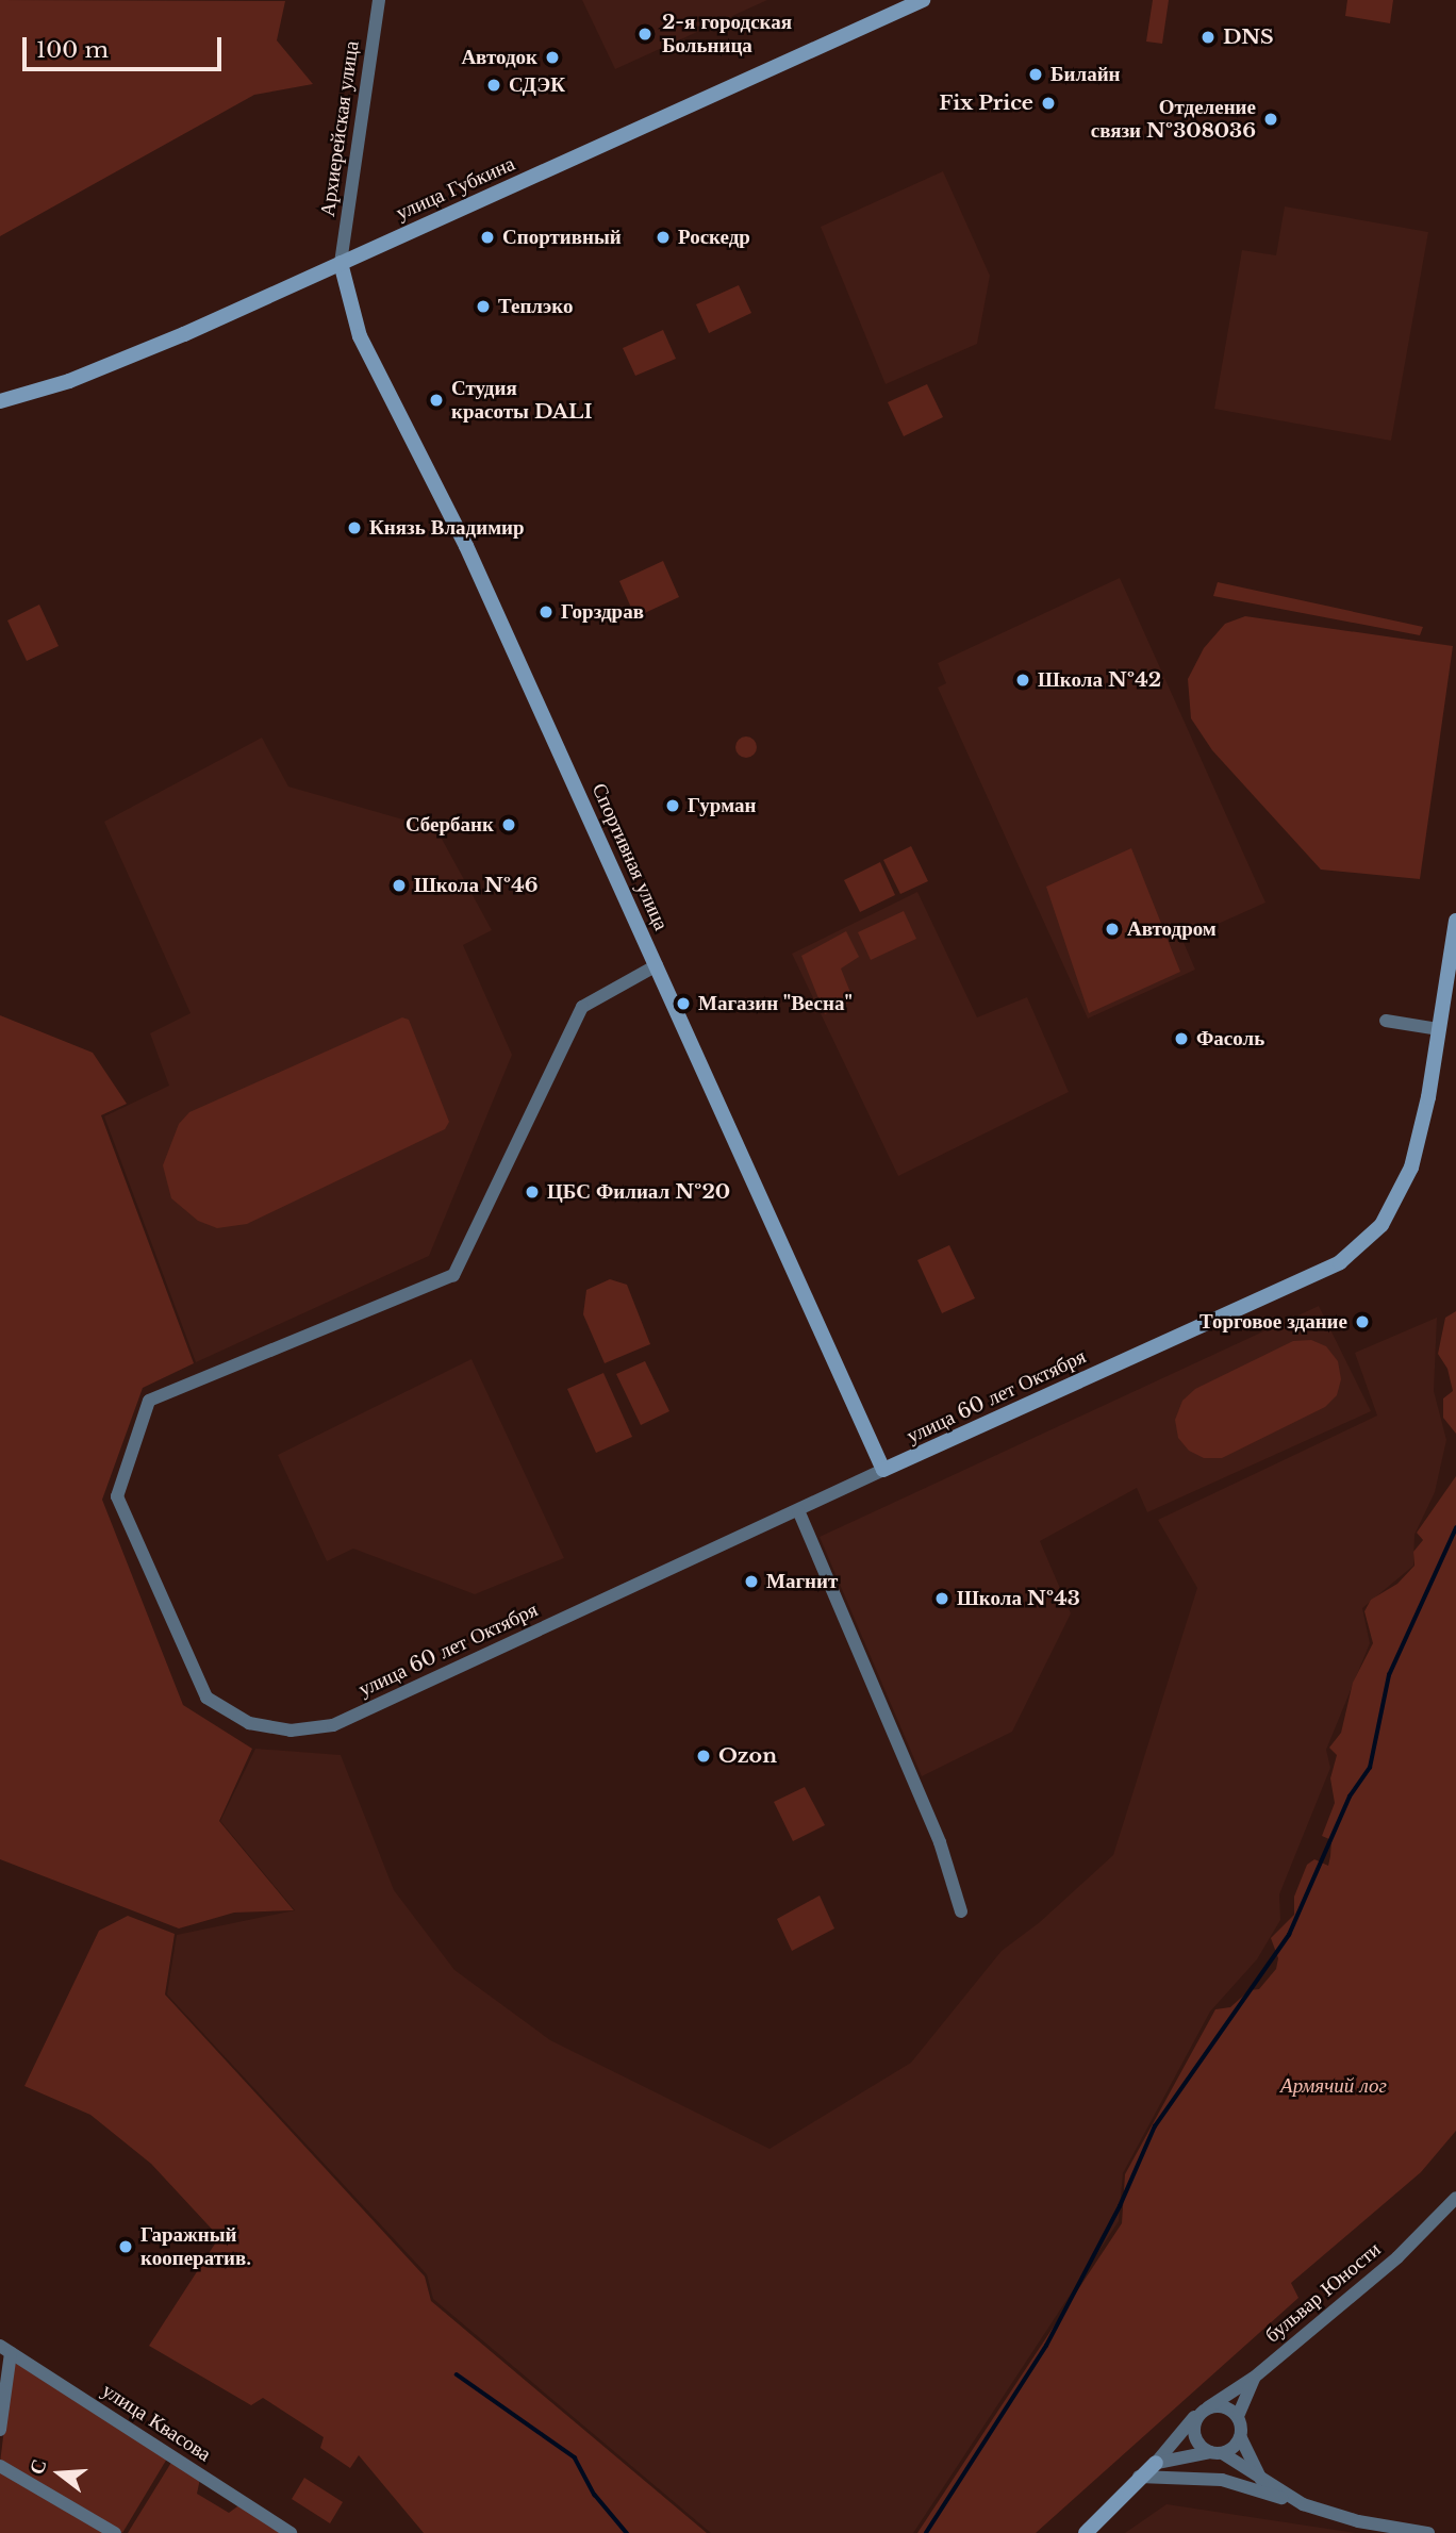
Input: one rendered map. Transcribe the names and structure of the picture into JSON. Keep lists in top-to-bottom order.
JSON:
{
  "streets": {
    "street": [
      "Архиерейская улица",
      "улица Губкина",
      "Спортивная улица",
      "улица 60 лет Октября",
      "бульвар Юности",
      "улица Квасова"
    ]
  },
  "crossings": [
    ["Архиерейская улица", "улица Губкина"],
    ["Архиерейская улица", "Спортивная улица"],
    ["улица Губкина", "Спортивная улица"],
    ["Спортивная улица", "улица 60 лет Октября"]
  ],
  "parks": ["Армячий лог"],
  "places": [
    "2-я городская Больница",
    "DNS",
    "Автодок",
    "Билайн",
    "СДЭК",
    "Fix Price",
    "Отделение связи №308036",
    "Спортивный",
    "Роскедр",
    "Теплэко",
    "Студия красоты DALI",
    "Князь Владимир",
    "Горздрав",
    "Школа №42",
    "Гурман",
    "Сбербанк",
    "Школа №46",
    "Автодром",
    "Магазин \"Весна\"",
    "Фасоль",
    "ЦБС Филиал №20",
    "Торговое здание",
    "Магнит",
    "Школа №43",
    "Ozon",
    "Гаражный кооператив."
  ],
  "scale_bar": "100 m",
  "north": "left"
}
